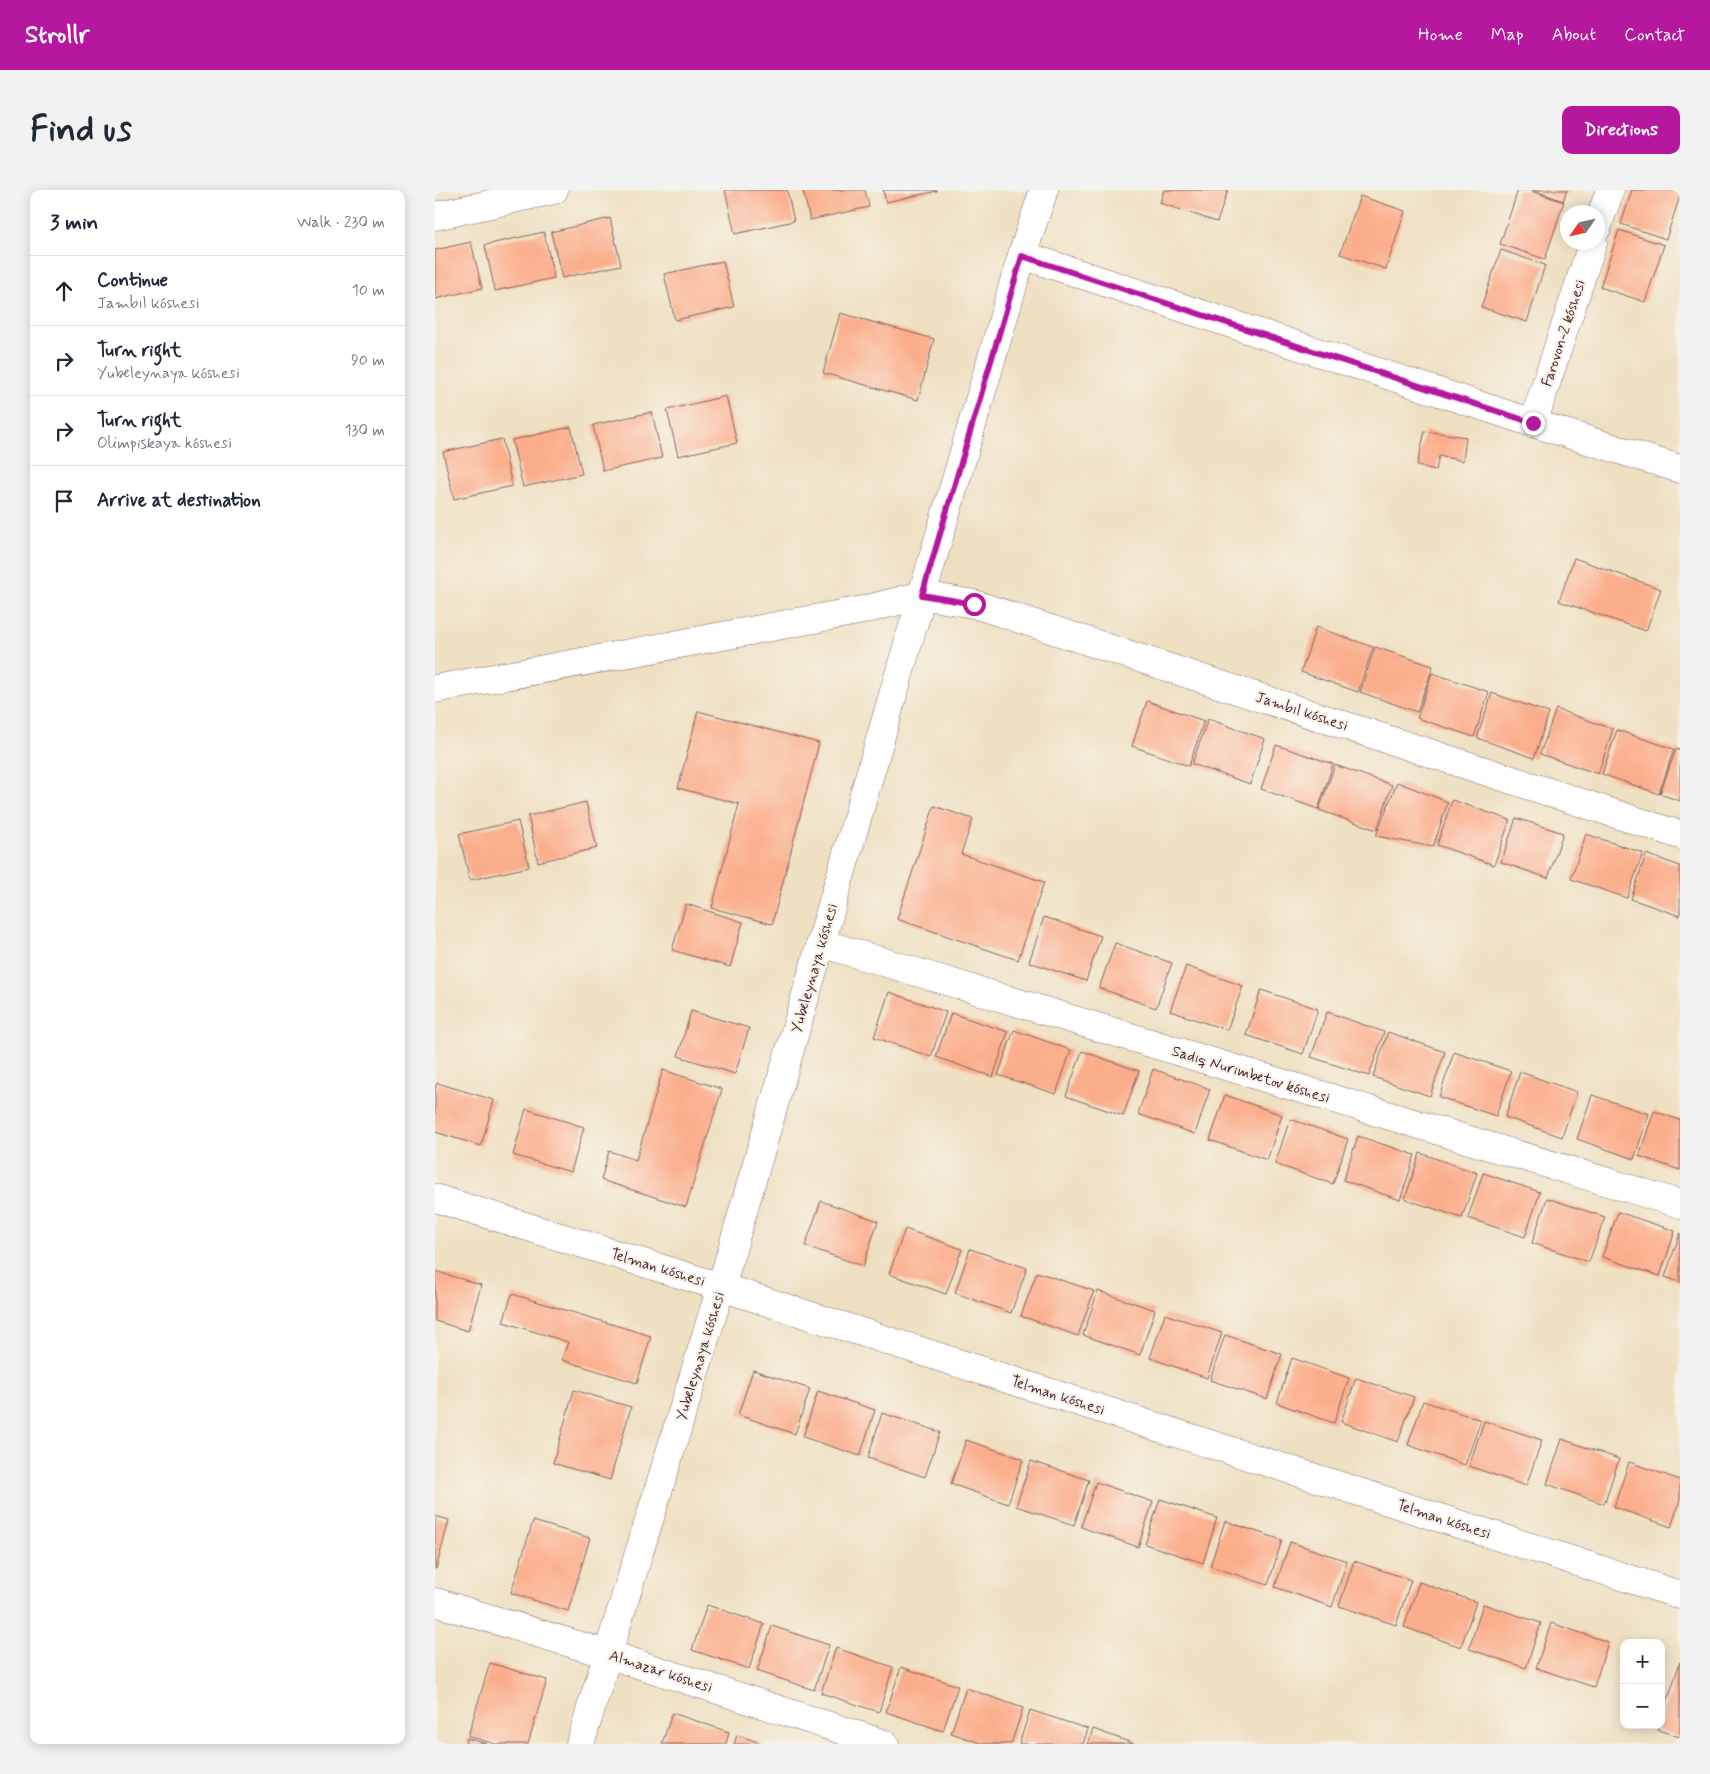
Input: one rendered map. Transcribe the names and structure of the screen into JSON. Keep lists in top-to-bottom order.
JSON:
{
  "streets": {
    "street": [
      "Farovon-2 kóshesi",
      "Jambıl kóshesi",
      "Yubeleynaya kóshesi",
      "Sadıq Nurımbetov kóshesi",
      "Telman kóshesi",
      "Almazar kóshesi"
    ]
  },
  "crossings": [
    ["Jambıl kóshesi", "Yubeleynaya kóshesi"],
    ["Yubeleynaya kóshesi", "Sadıq Nurımbetov kóshesi"],
    ["Yubeleynaya kóshesi", "Telman kóshesi"],
    ["Yubeleynaya kóshesi", "Almazar kóshesi"]
  ],
  "north": "bottom left",
  "page": {
    "header": "Strollr",
    "nav": [
      "Home",
      "Map",
      "About",
      "Contact"
    ],
    "buttons": "Directions",
    "title": "Find us",
    "heading": ["3 min", "Walk · 230 m"],
    "list": [
      ["Continue", "Jambıl kóshesi", "10 m"],
      ["Turn right", "Yubeleynaya kóshesi", "90 m"],
      ["Turn right", "Olimpiskaya kóshesi", "130 m"],
      "Arrive at destination"
    ],
    "map_buttons": ["+", "−"]
  }
}
